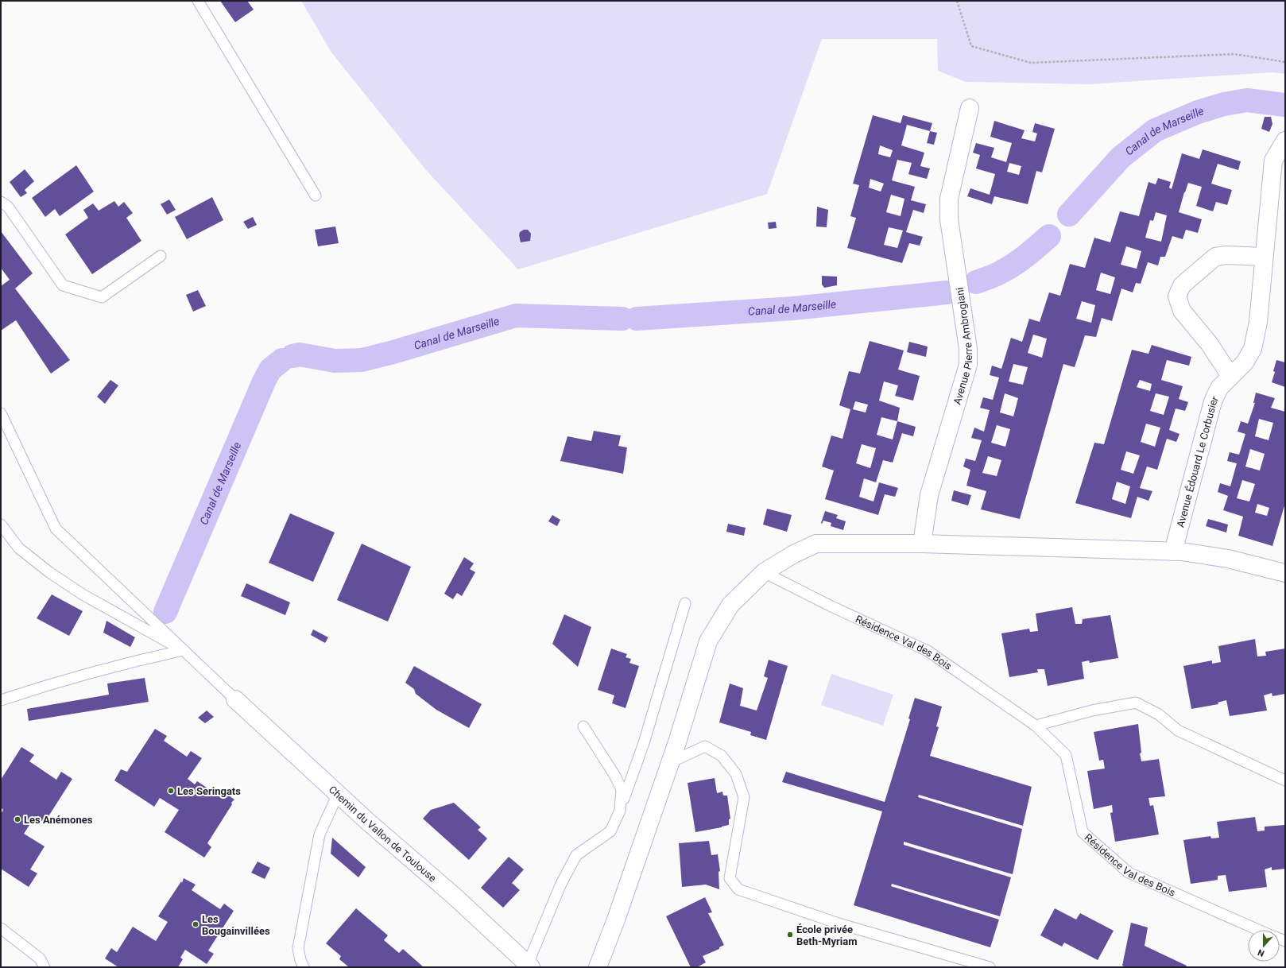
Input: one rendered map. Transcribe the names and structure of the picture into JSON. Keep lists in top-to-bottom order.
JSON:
{
  "streets": {
    "street": ["Avenue Pierre Ambrogiani", "Avenue Édouard Le Corbusier", "Chemin du Vallon de Toulouse"],
    "lane": ["Résidence Val des Bois"]
  },
  "water": ["Canal de Marseille"],
  "places": [
    "Les Seringats",
    "Les Anémones",
    "Les Bougainvillées",
    "École privée Beth-Myriam"
  ],
  "north": "bottom"
}
